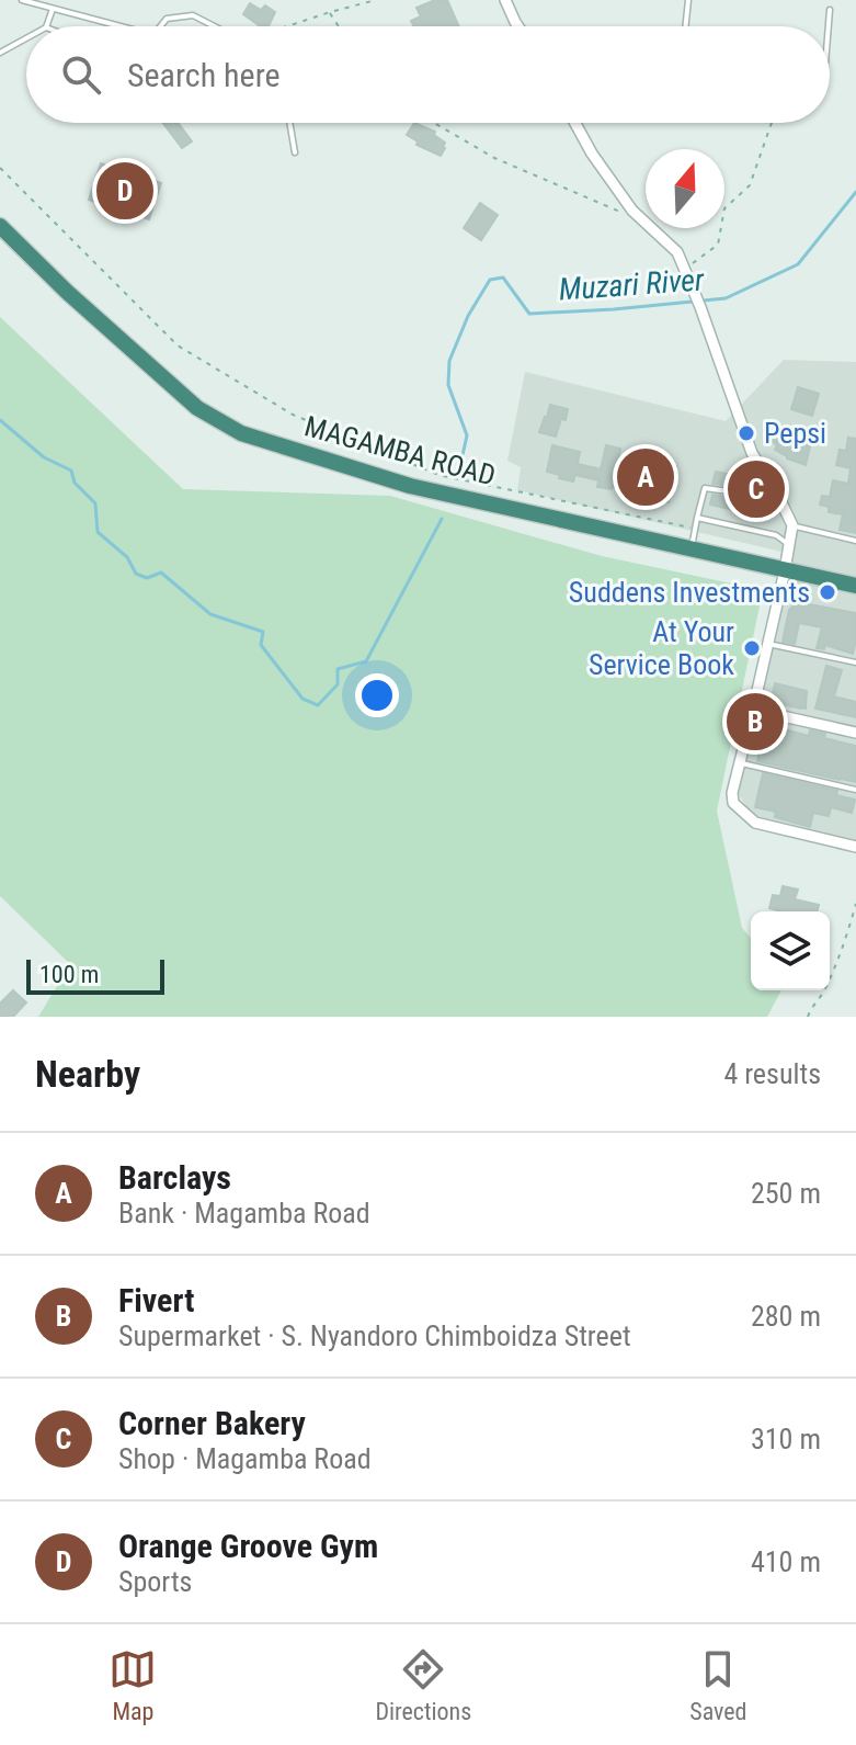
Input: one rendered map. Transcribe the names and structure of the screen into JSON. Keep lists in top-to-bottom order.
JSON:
{
  "streets": {
    "highway": ["MAGAMBA ROAD"]
  },
  "water": ["Muzari River"],
  "places": ["Pepsi", "Suddens Investments", "At Your Service Book"],
  "scale_bar": "100 m",
  "north": "top",
  "page": {
    "search": "Search here",
    "pins": [
      "D",
      "A",
      "C",
      "B"
    ],
    "scale": "100 m",
    "heading": ["Nearby", "4 results"],
    "list": [
      {
        "mark": "A",
        "name": "Barclays",
        "note": "Bank · Magamba Road",
        "value": "250 m"
      },
      {
        "mark": "B",
        "name": "Fivert",
        "note": "Supermarket · S. Nyandoro Chimboidza Street",
        "value": "280 m"
      },
      {
        "mark": "C",
        "name": "Corner Bakery",
        "note": "Shop · Magamba Road",
        "value": "310 m"
      },
      {
        "mark": "D",
        "name": "Orange Groove Gym",
        "note": "Sports",
        "value": "410 m"
      }
    ],
    "nav": ["Map", "Directions", "Saved"]
  }
}
